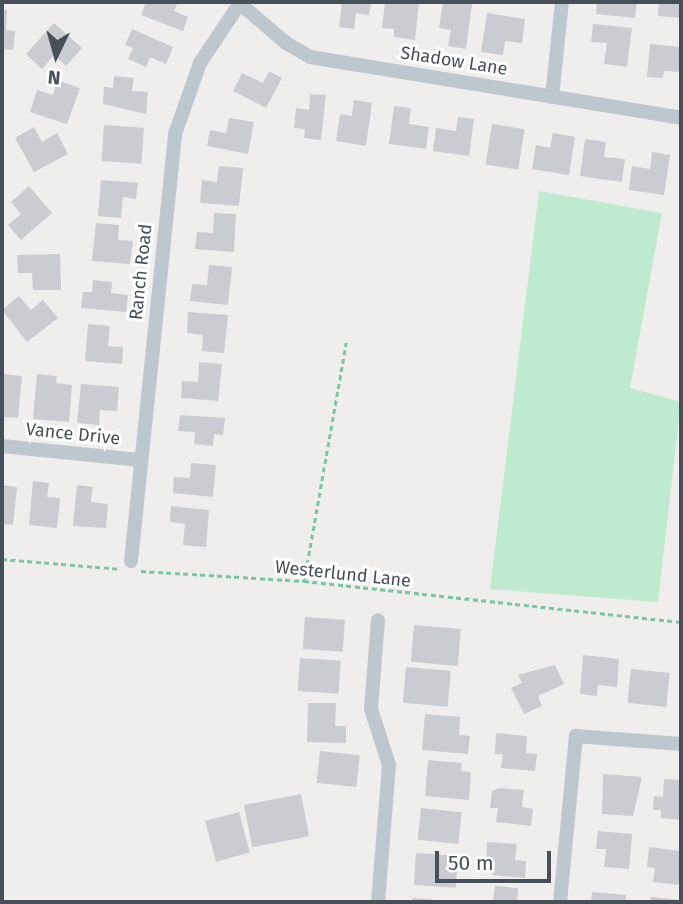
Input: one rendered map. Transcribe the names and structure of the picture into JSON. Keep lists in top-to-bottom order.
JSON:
{
  "streets": {
    "street": ["Shadow Lane", "Ranch Road", "Vance Drive"],
    "path": ["Westerlund Lane"]
  },
  "crossings": [
    ["Shadow Lane", "Ranch Road"],
    ["Ranch Road", "Vance Drive"]
  ],
  "scale_bar": "50 m",
  "north": "bottom"
}
